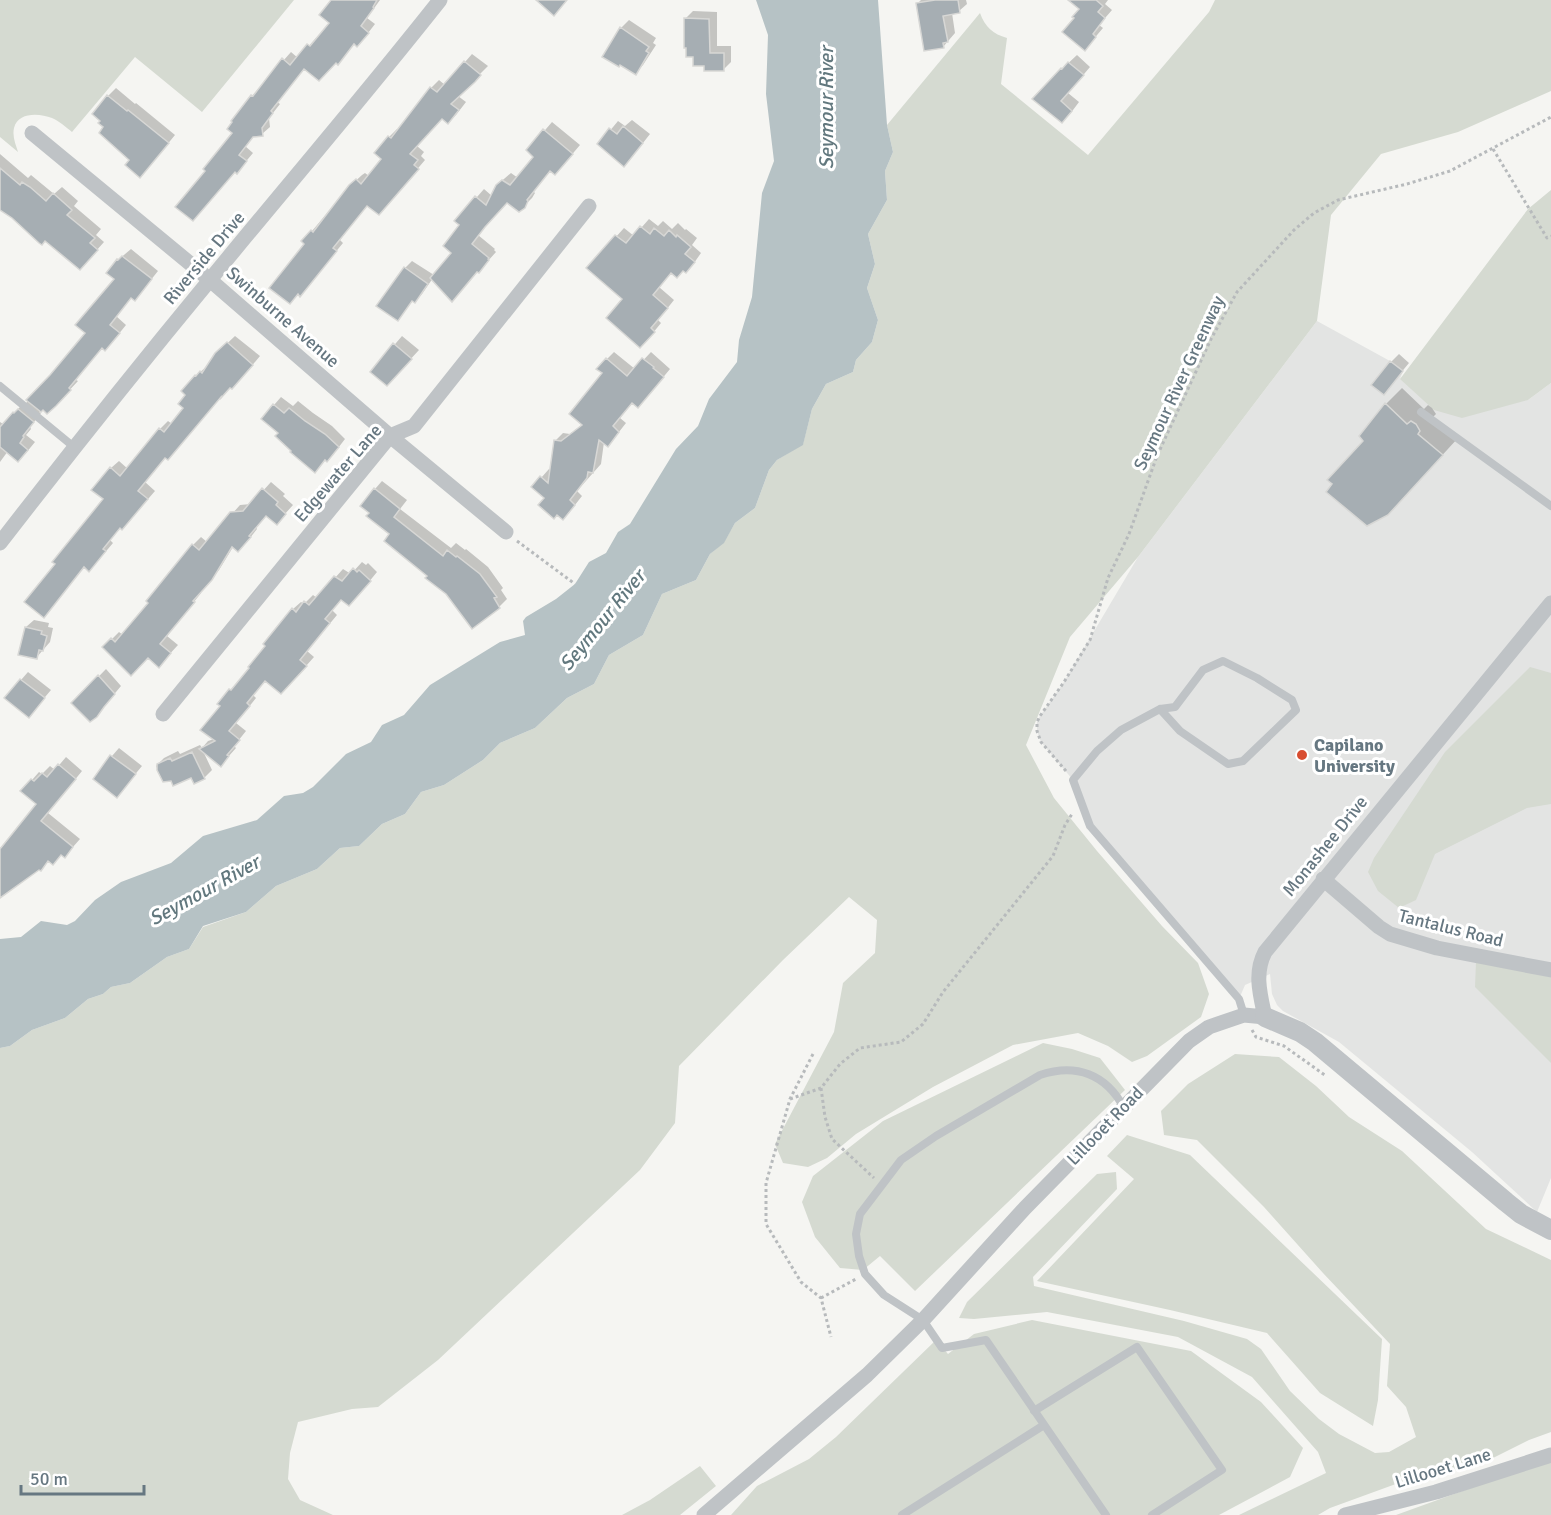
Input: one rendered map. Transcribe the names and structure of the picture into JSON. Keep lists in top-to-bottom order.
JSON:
{
  "streets": {
    "street": [
      "Riverside Drive",
      "Swinburne Avenue",
      "Edgewater Lane",
      "Monashee Drive",
      "Tantalus Road",
      "Lillooet Road",
      "Lillooet Lane"
    ],
    "path": ["Seymour River Greenway"]
  },
  "crossings": [
    ["Riverside Drive", "Swinburne Avenue"],
    ["Swinburne Avenue", "Edgewater Lane"],
    ["Monashee Drive", "Tantalus Road"],
    ["Monashee Drive", "Lillooet Road"]
  ],
  "water": ["Seymour River"],
  "places": ["Capilano University"],
  "scale_bar": "50 m"
}
